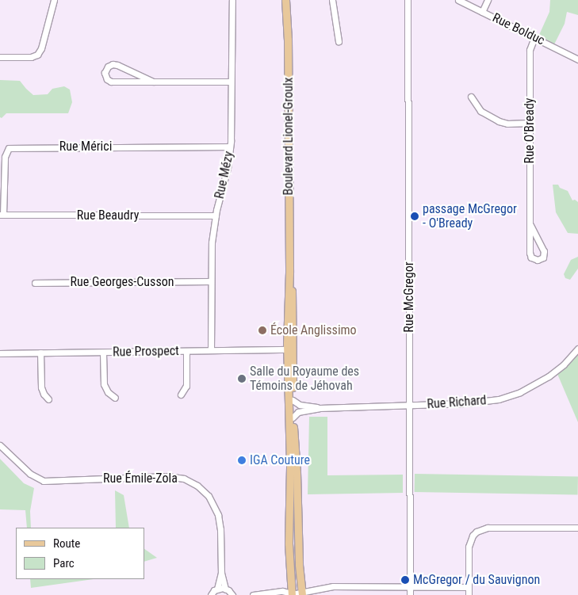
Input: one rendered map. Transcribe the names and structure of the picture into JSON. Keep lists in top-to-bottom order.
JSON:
{
  "streets": {
    "main road": ["Boulevard Lionel-Groulx"],
    "street": [
      "Rue Bolduc",
      "Rue O'Bready",
      "Rue Mérici",
      "Rue Mézy",
      "Rue Beaudry",
      "Rue Georges-Cusson",
      "Rue McGregor",
      "Rue Prospect",
      "Rue Richard",
      "Rue Émile-Zola"
    ]
  },
  "crossings": [
    ["Rue Bolduc", "Rue O'Bready"],
    ["Boulevard Lionel-Groulx", "Rue Prospect"],
    ["Boulevard Lionel-Groulx", "Rue Richard"],
    ["Rue Mérici", "Rue Mézy"],
    ["Rue Mérici", "Rue Beaudry"],
    ["Rue Mézy", "Rue Beaudry"],
    ["Rue Mézy", "Rue Georges-Cusson"],
    ["Rue Mézy", "Rue Prospect"],
    ["Rue McGregor", "Rue Richard"]
  ],
  "places": [
    "passage McGregor - O'Bready",
    "École Anglissimo",
    "Salle du Royaume des Témoins de Jéhovah",
    "IGA Couture",
    "McGregor / du Sauvignon"
  ],
  "legend": ["Route", "Parc"]
}
